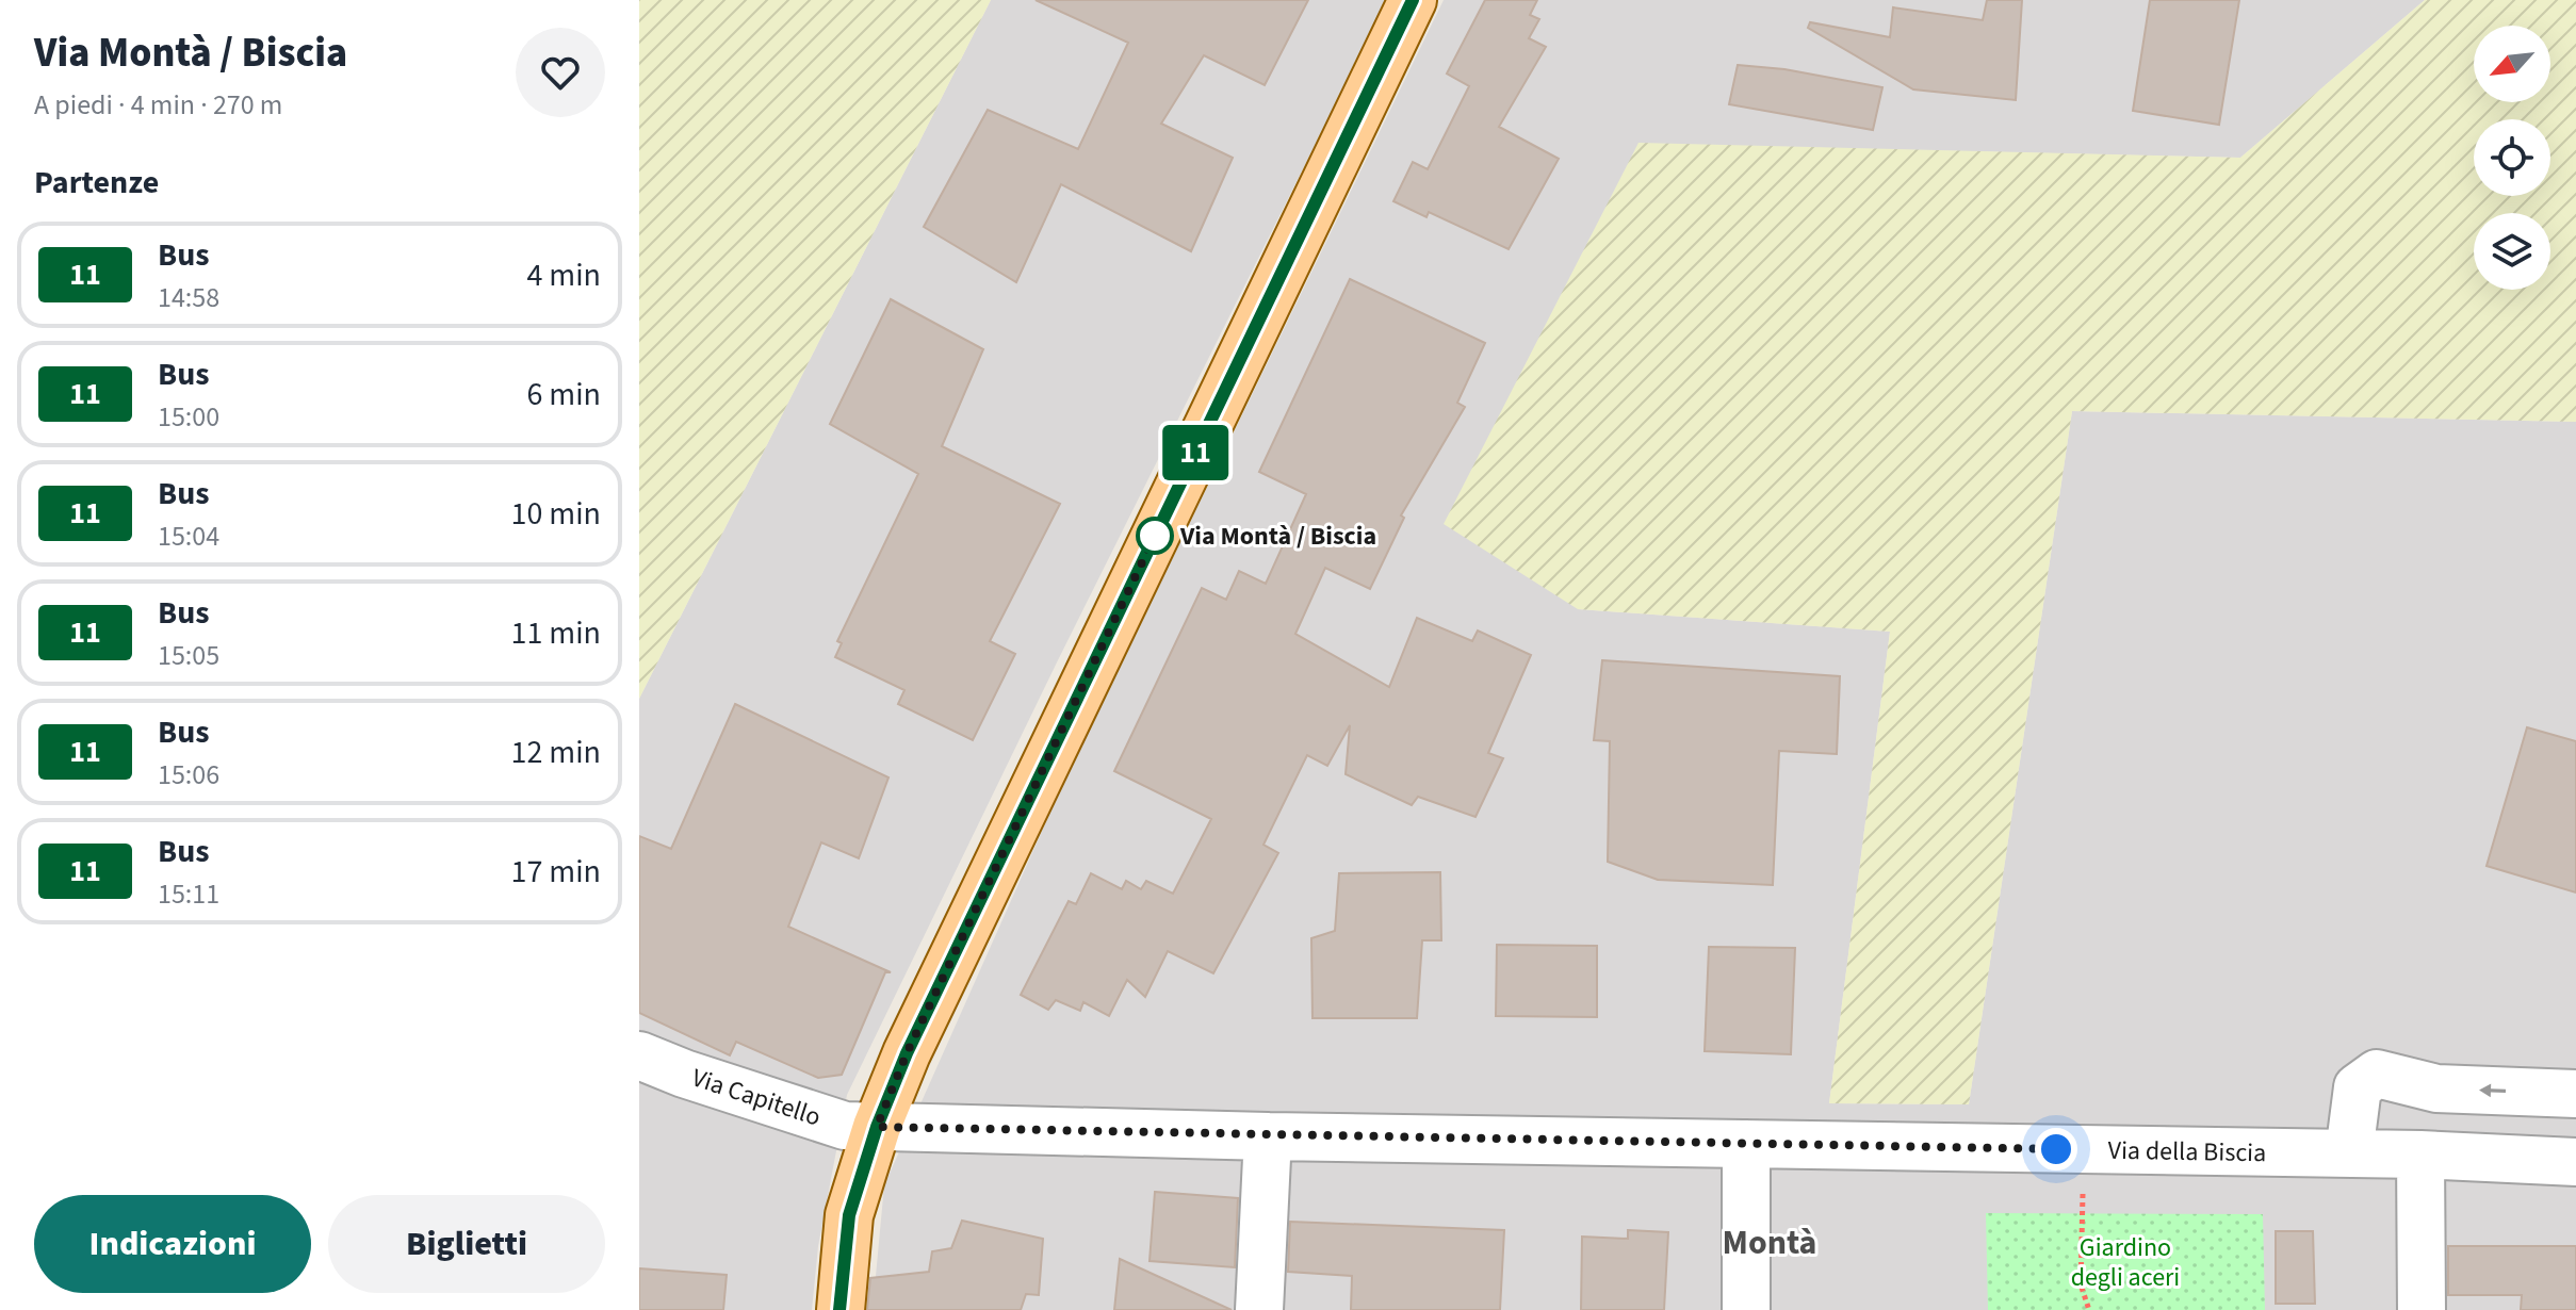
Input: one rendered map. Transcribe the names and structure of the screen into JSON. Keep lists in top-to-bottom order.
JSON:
{
  "streets": {
    "street": ["Via Capitello", "Via della Biscia"]
  },
  "crossings": [
    ["Via Capitello", "Via della Biscia"]
  ],
  "districts": ["Montà"],
  "parks": ["Giardino degli aceri"],
  "places": ["Via Montà / Biscia"],
  "lines": ["bus line 11"],
  "north": "bottom left",
  "page": {
    "heading": [
      ["Via Montà / Biscia", "A piedi · 4 min · 270 m"],
      "Partenze"
    ],
    "on_map": "11",
    "list": [
      {
        "mark": "11",
        "name": "Bus",
        "note": "14:58",
        "value": "4 min"
      },
      {
        "mark": "11",
        "name": "Bus",
        "note": "15:00",
        "value": "6 min"
      },
      {
        "mark": "11",
        "name": "Bus",
        "note": "15:04",
        "value": "10 min"
      },
      {
        "mark": "11",
        "name": "Bus",
        "note": "15:05",
        "value": "11 min"
      },
      {
        "mark": "11",
        "name": "Bus",
        "note": "15:06",
        "value": "12 min"
      },
      {
        "mark": "11",
        "name": "Bus",
        "note": "15:11",
        "value": "17 min"
      }
    ],
    "buttons": ["Indicazioni", "Biglietti"]
  }
}
